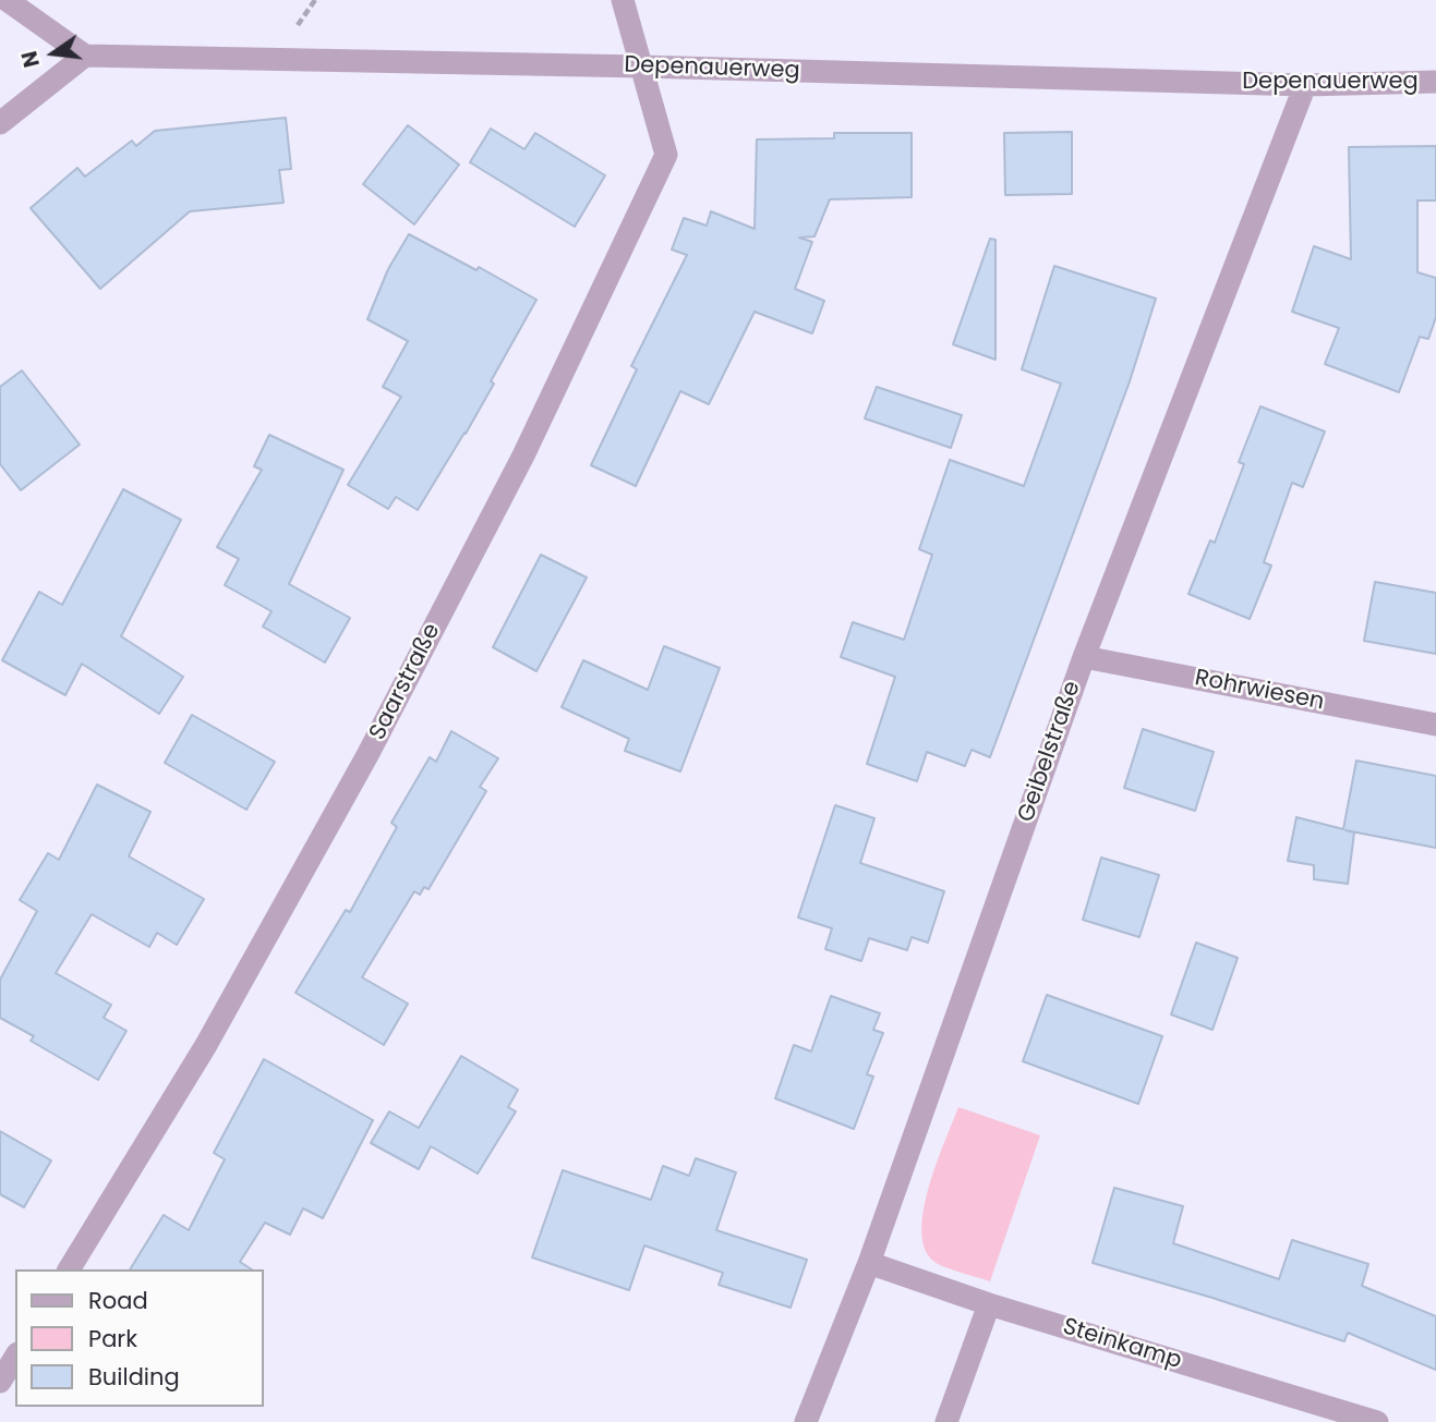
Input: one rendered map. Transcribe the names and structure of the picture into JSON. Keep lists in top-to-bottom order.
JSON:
{
  "streets": {
    "street": [
      "Depenauerweg",
      "Saarstraße",
      "Rohrwiesen",
      "Geibelstraße",
      "Steinkamp"
    ]
  },
  "crossings": [
    ["Depenauerweg", "Saarstraße"],
    ["Depenauerweg", "Geibelstraße"],
    ["Rohrwiesen", "Geibelstraße"],
    ["Geibelstraße", "Steinkamp"]
  ],
  "legend": ["Road", "Park", "Building"],
  "north": "left"
}
